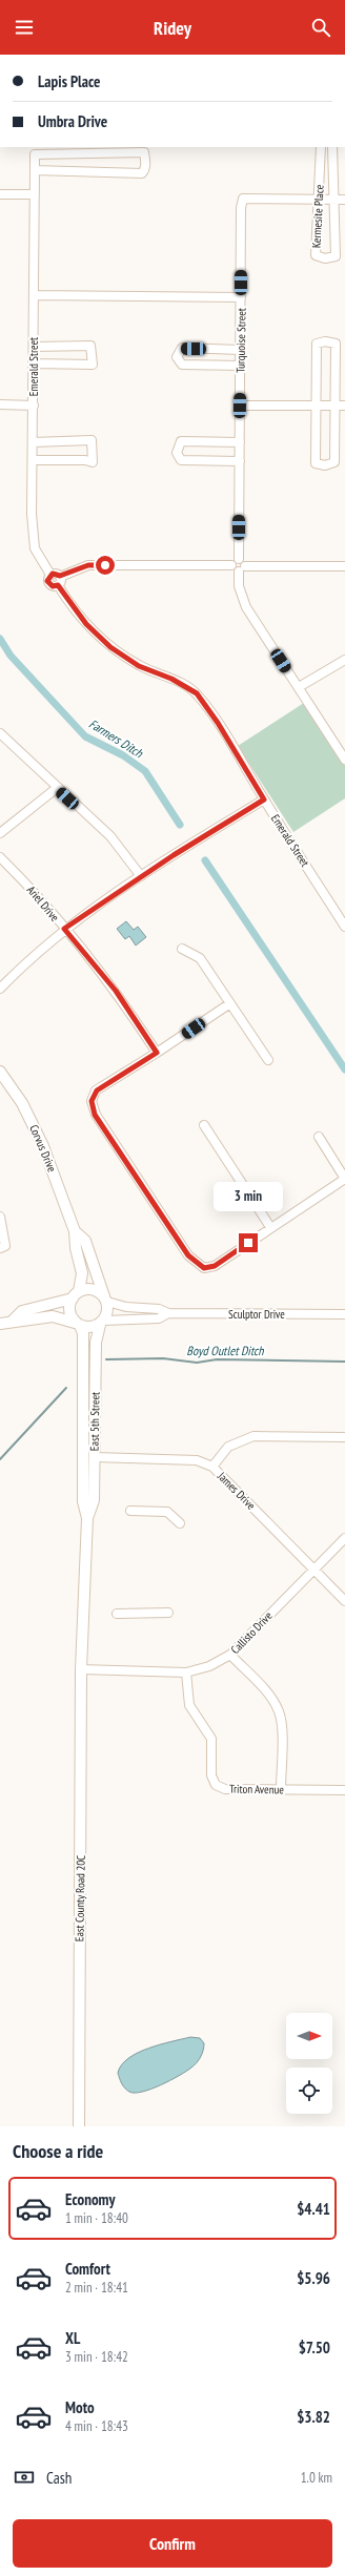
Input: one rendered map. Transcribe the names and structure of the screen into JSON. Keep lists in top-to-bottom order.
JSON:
{
  "streets": {
    "street": [
      "Kermesite Place",
      "Turquoise Street",
      "Emerald Street",
      "Ariel Drive",
      "Corvus Drive",
      "Sculptor Drive",
      "East 5th Street",
      "James Drive",
      "Callisto Drive",
      "Triton Avenue",
      "East County Road 20C"
    ]
  },
  "crossings": [
    ["Kermesite Place", "Turquoise Street"],
    ["Corvus Drive", "Sculptor Drive"],
    ["Corvus Drive", "East 5th Street"],
    ["Sculptor Drive", "East 5th Street"],
    ["East 5th Street", "James Drive"],
    ["East 5th Street", "Callisto Drive"],
    ["East 5th Street", "East County Road 20C"],
    ["James Drive", "Callisto Drive"],
    ["Callisto Drive", "Triton Avenue"],
    ["Callisto Drive", "East County Road 20C"]
  ],
  "water": ["Farmers Ditch", "Boyd Outlet Ditch"],
  "north": "right",
  "page": {
    "header": "Ridey",
    "banner": ["Lapis Place", "Umbra Drive"],
    "bubble": "3 min",
    "heading": "Choose a ride",
    "list": [
      {
        "name": "Economy",
        "note": "1 min · 18:40",
        "value": "$4.41"
      },
      {
        "name": "Comfort",
        "note": "2 min · 18:41",
        "value": "$5.96"
      },
      {
        "name": "XL",
        "note": "3 min · 18:42",
        "value": "$7.50"
      },
      {
        "name": "Moto",
        "note": "4 min · 18:43",
        "value": "$3.82"
      }
    ],
    "pay": ["Cash", "1.0 km"],
    "buttons": "Confirm"
  }
}
